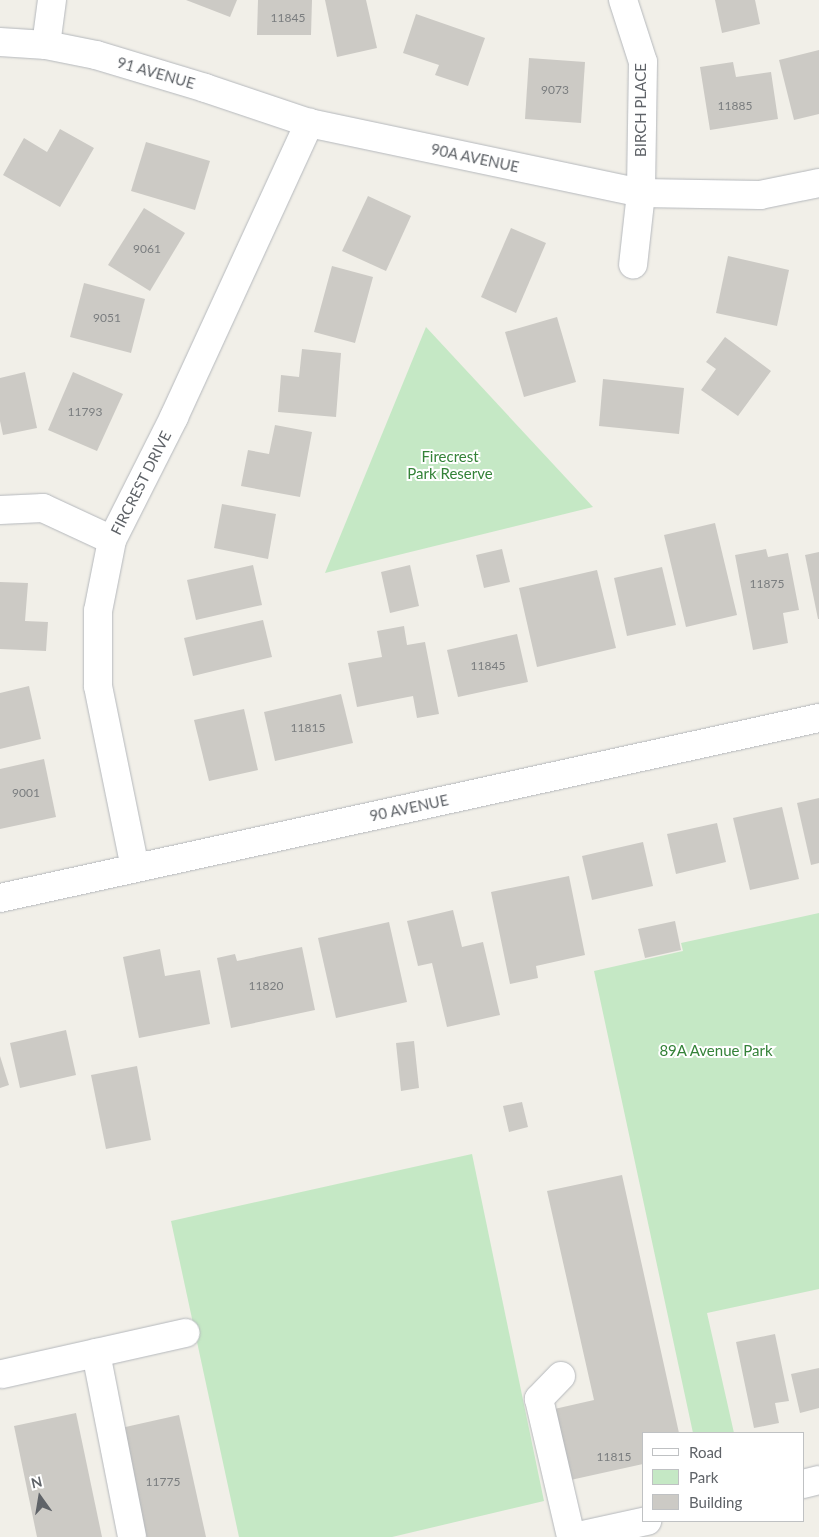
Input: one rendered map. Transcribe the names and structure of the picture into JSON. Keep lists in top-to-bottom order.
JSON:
{
  "streets": {
    "street": [
      "91 AVENUE",
      "BIRCH PLACE",
      "90A AVENUE",
      "FIRCREST DRIVE",
      "90 AVENUE"
    ]
  },
  "crossings": [
    ["91 AVENUE", "90A AVENUE"],
    ["91 AVENUE", "FIRCREST DRIVE"],
    ["BIRCH PLACE", "90A AVENUE"],
    ["90A AVENUE", "FIRCREST DRIVE"],
    ["FIRCREST DRIVE", "90 AVENUE"]
  ],
  "parks": ["Firecrest Park Reserve", "89A Avenue Park"],
  "house_numbers": [
    "11845",
    "9073",
    "11885",
    "9061",
    "9051",
    "11793",
    "11875",
    "11845",
    "11815",
    "9001",
    "11820",
    "11815",
    "11775"
  ],
  "legend": ["Road", "Park", "Building"],
  "north": "top"
}
